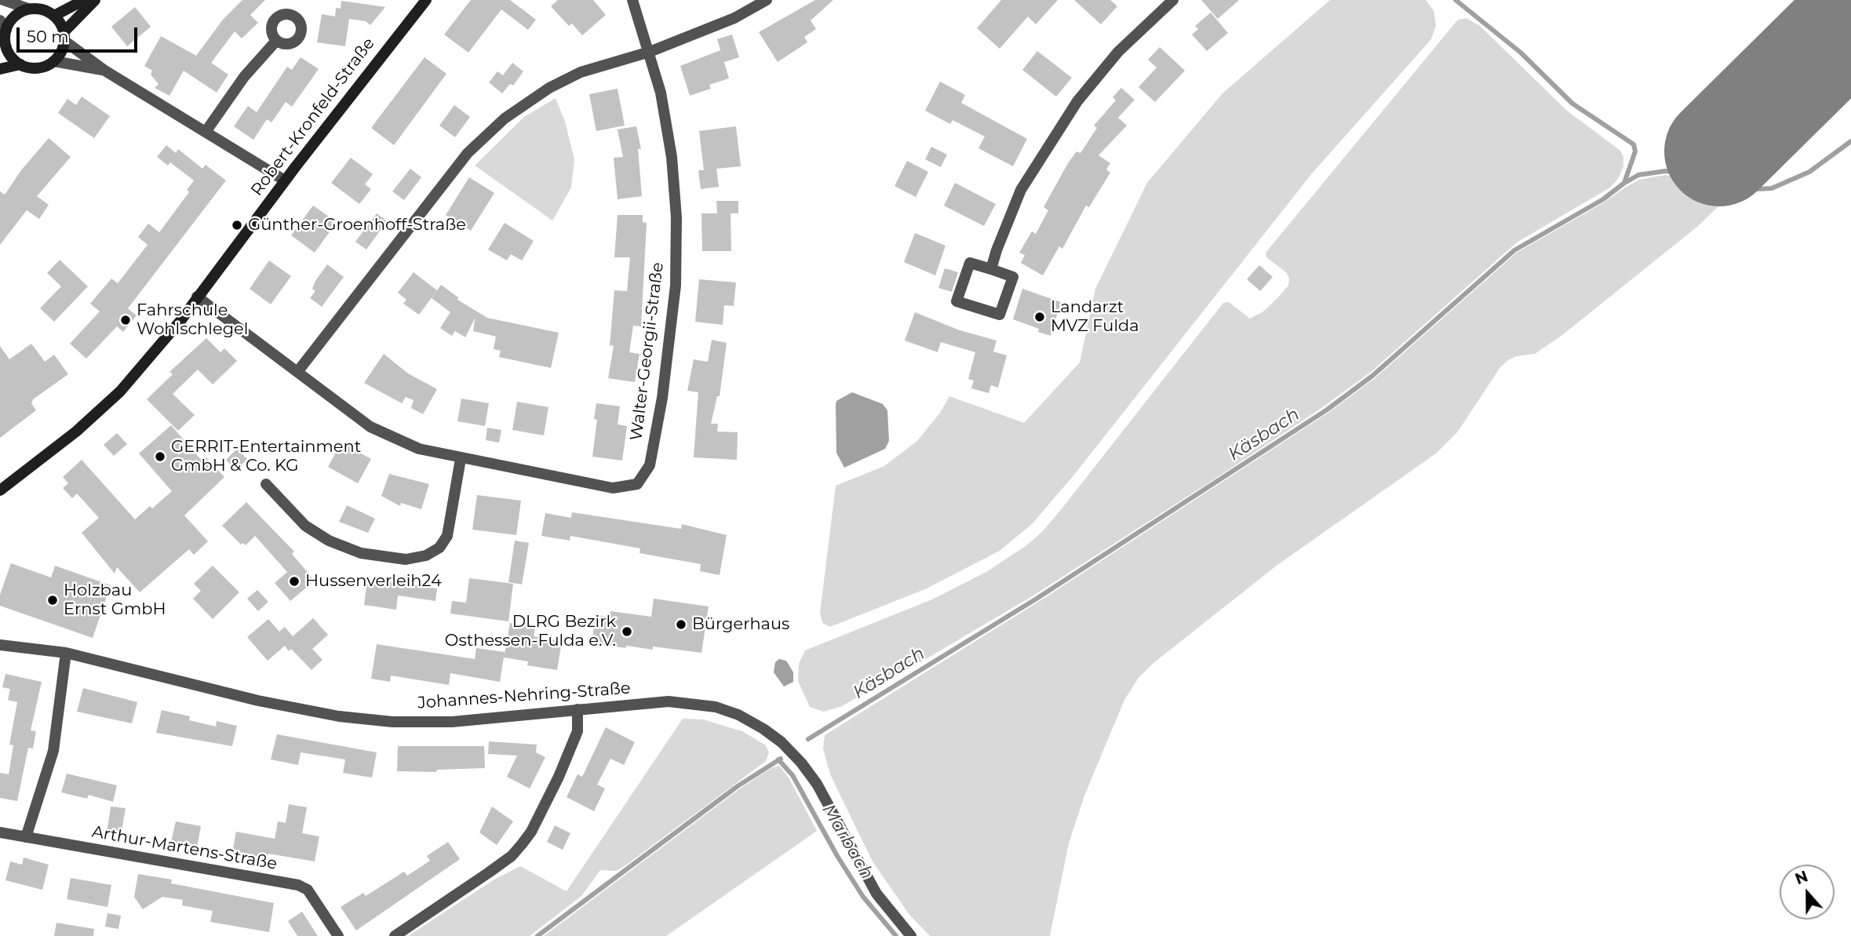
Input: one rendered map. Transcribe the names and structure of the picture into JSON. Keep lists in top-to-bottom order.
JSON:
{
  "streets": {
    "street": [
      "Robert-Kronfeld-Straße",
      "Walter-Georgii-Straße",
      "Johannes-Nehring-Straße",
      "Arthur-Martens-Straße"
    ]
  },
  "water": ["Käsbach", "Marbach"],
  "places": [
    "Günther-Groenhoff-Straße",
    "Landarzt MVZ Fulda",
    "Fahrschule Wohlschlegel",
    "GERRIT-Entertainment GmbH & Co. KG",
    "Hussenverleih24",
    "Holzbau Ernst GmbH",
    "Bürgerhaus",
    "DLRG Bezirk Osthessen-Fulda e.V."
  ],
  "scale_bar": "50 m",
  "north": "top"
}
